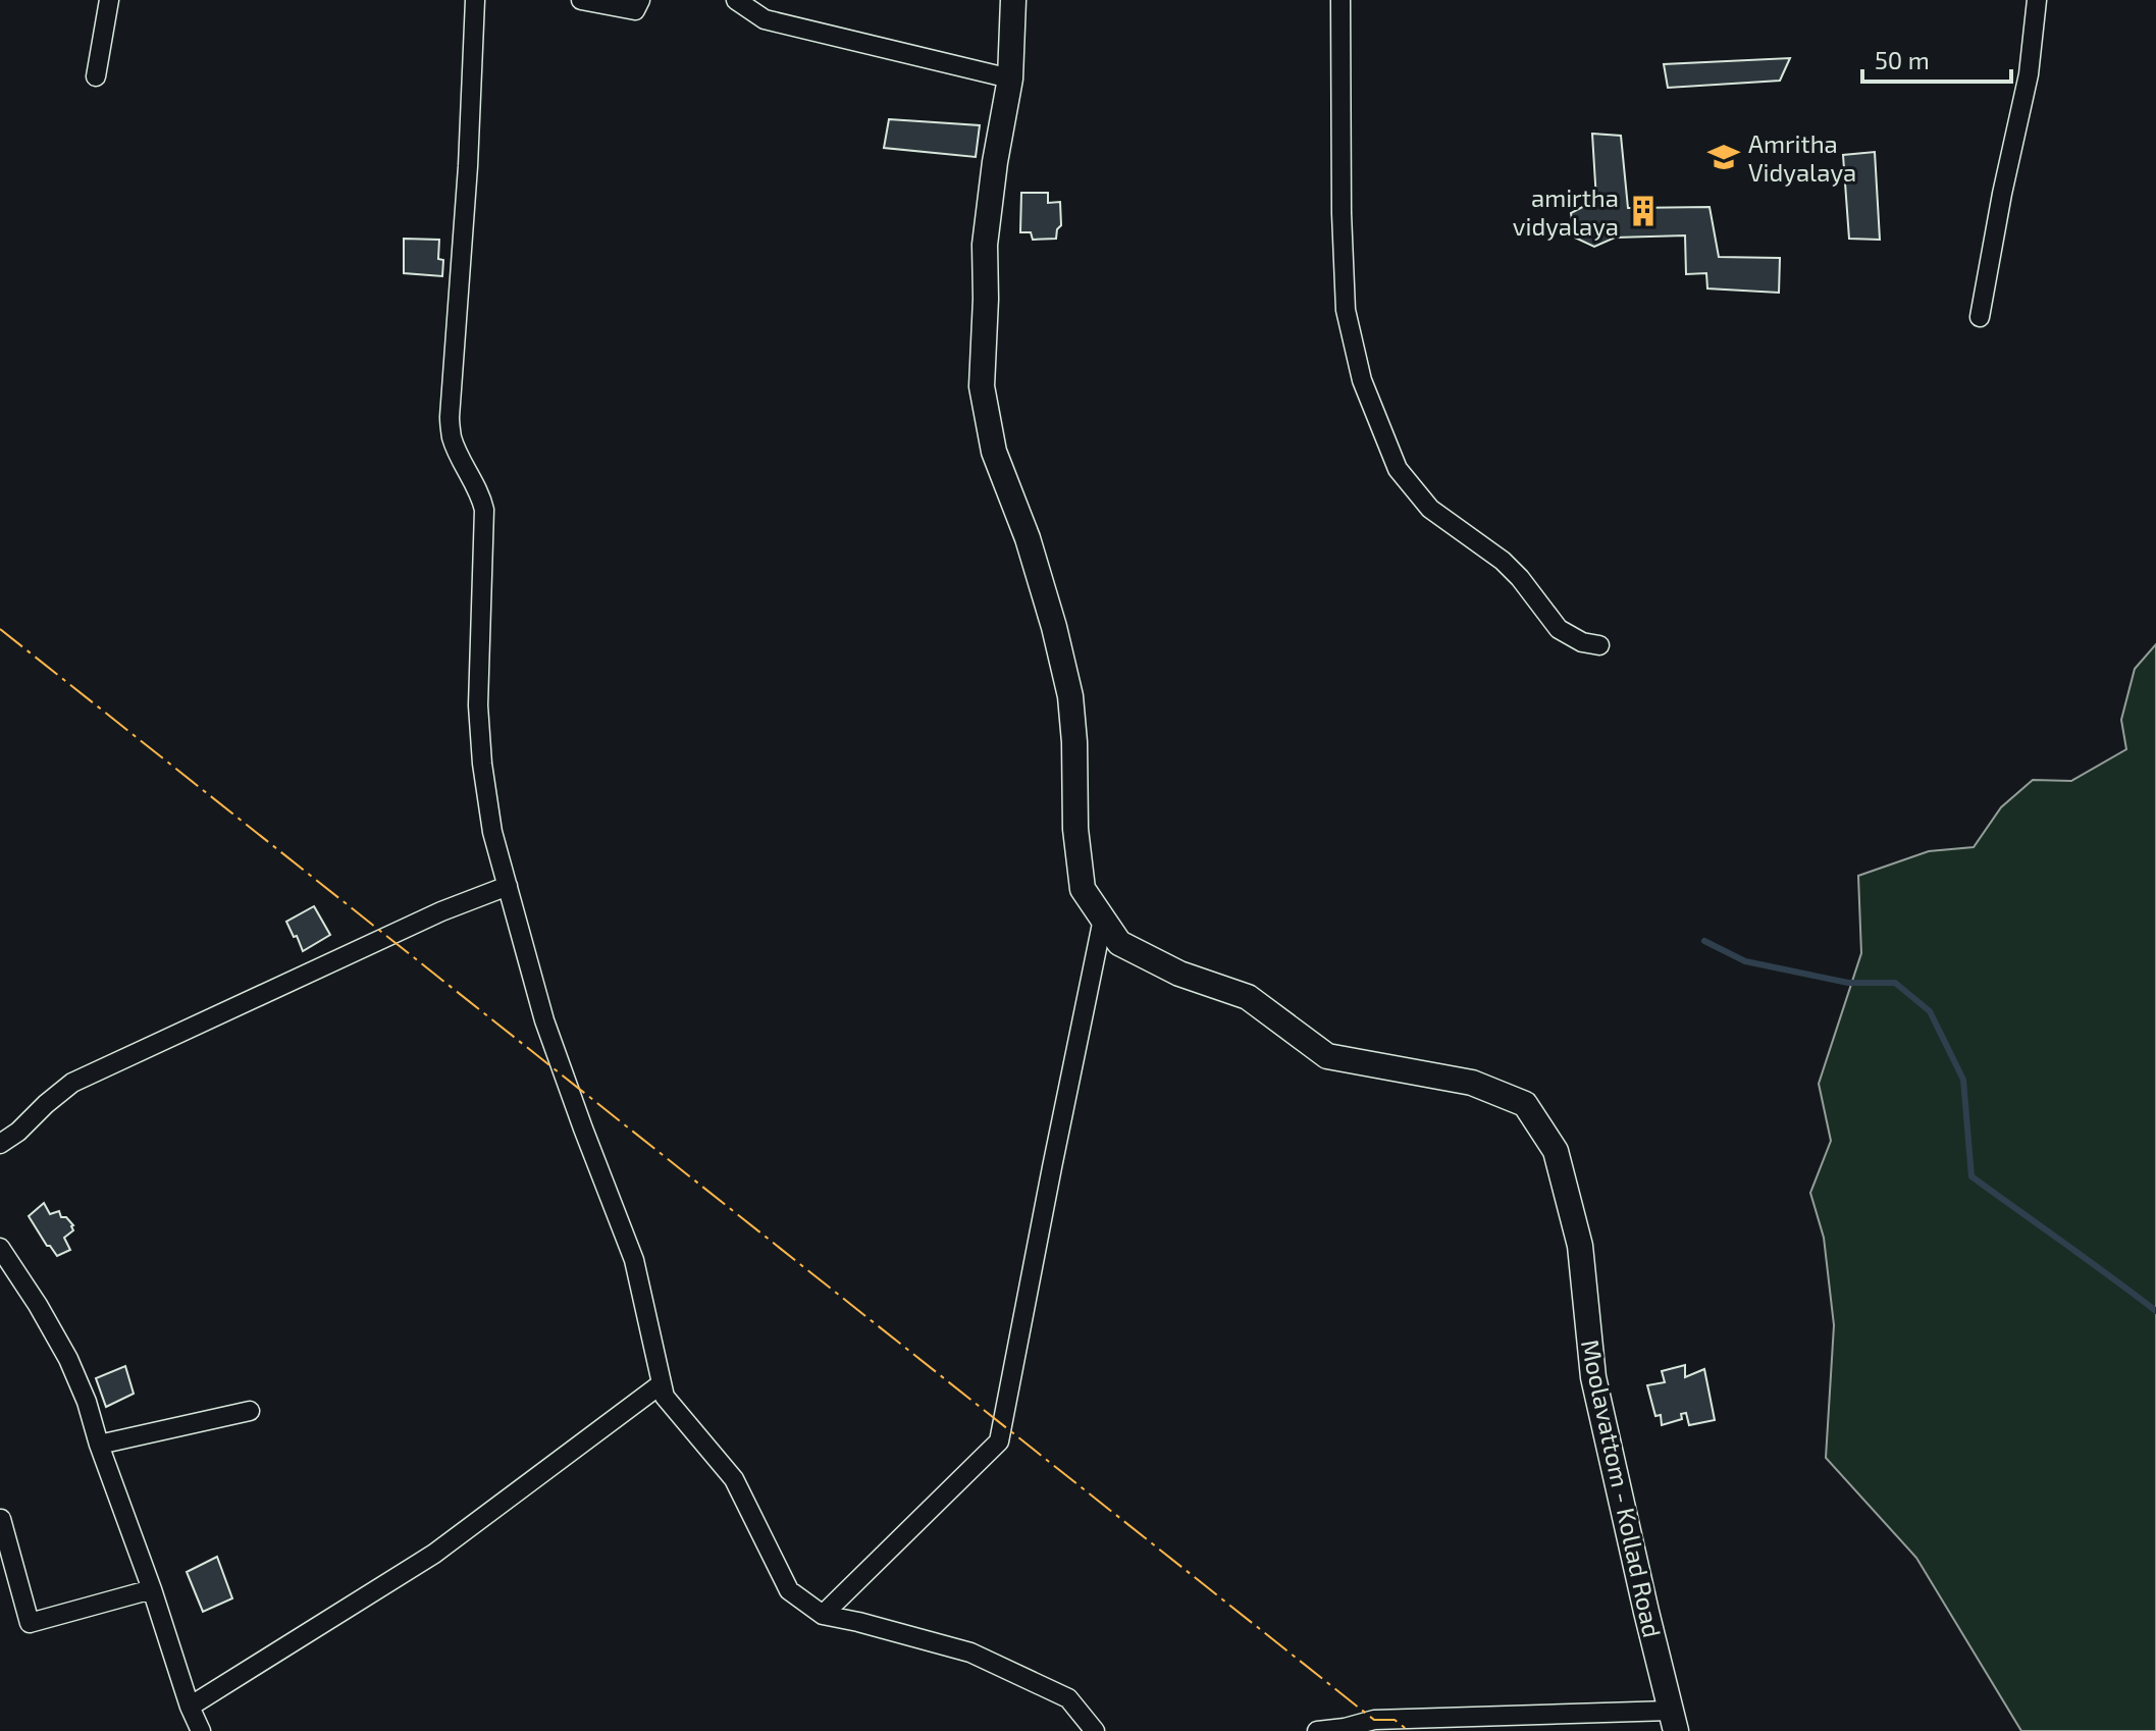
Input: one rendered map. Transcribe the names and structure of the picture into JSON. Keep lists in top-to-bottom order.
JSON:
{
  "streets": {
    "main road": ["Moolavattom - Kollad Road"]
  },
  "places": {
    "school or university": ["Amritha Vidyalaya"],
    "building": ["amirtha vidyalaya"]
  },
  "scale_bar": "50 m"
}
